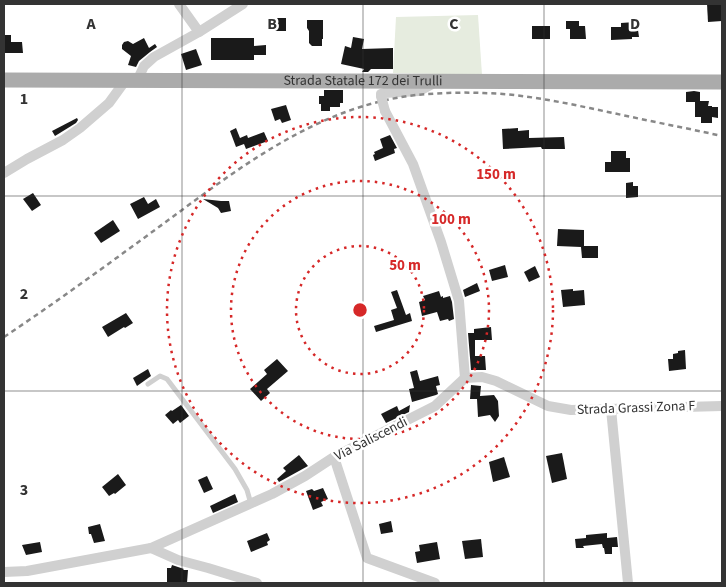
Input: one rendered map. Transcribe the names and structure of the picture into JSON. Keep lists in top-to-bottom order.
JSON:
{
  "streets": {
    "main road": ["Strada Statale 172 dei Trulli"],
    "street": ["Strada Grassi Zona F", "Via Saliscendi"]
  },
  "crossings": [
    ["Strada Grassi Zona F", "Via Saliscendi"]
  ],
  "grid": {
    "columns": [
      "A",
      "B",
      "C",
      "D"
    ],
    "rows": ["1", "2", "3"]
  },
  "rings": ["150 m", "100 m", "50 m"]
}
